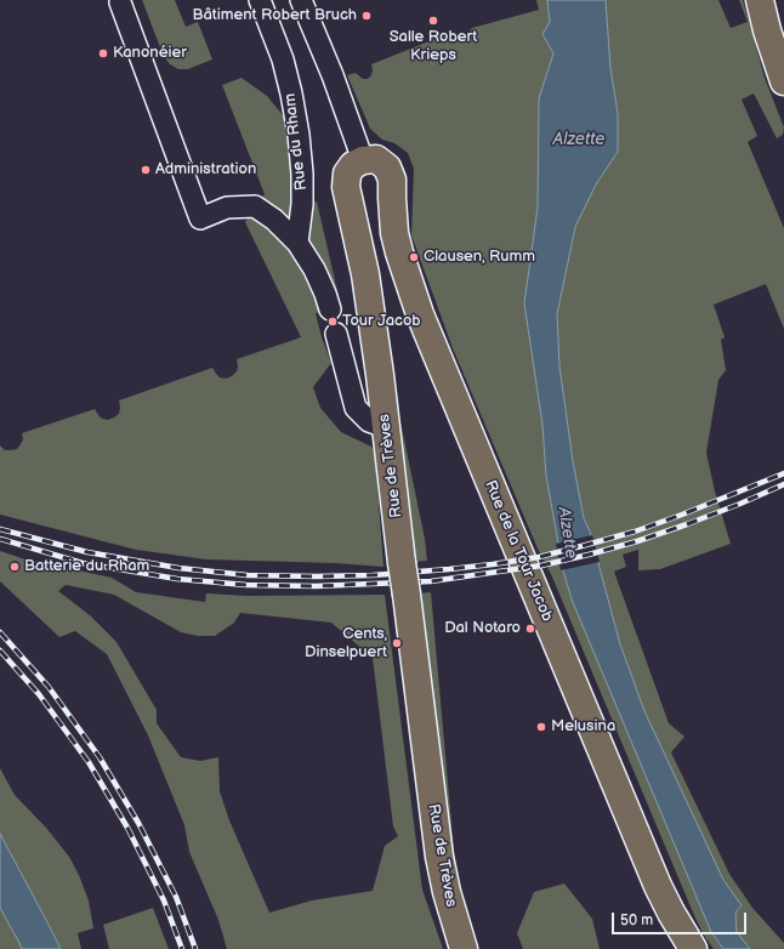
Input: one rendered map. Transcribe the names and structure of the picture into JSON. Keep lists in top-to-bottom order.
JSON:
{
  "streets": {
    "main road": ["Rue de Trèves", "Rue de la Tour Jacob"],
    "street": ["Rue du Rham"]
  },
  "crossings": [
    ["Rue de Trèves", "Rue de la Tour Jacob"]
  ],
  "water": ["Alzette"],
  "places": [
    "Bâtiment Robert Bruch",
    "Salle Robert Krieps",
    "Kanonéier",
    "Administration",
    "Clausen, Rumm",
    "Tour Jacob",
    "Batterie du Rham",
    "Dal Notaro",
    "Cents, Dinselpuert",
    "Melusina"
  ],
  "scale_bar": "50 m"
}
